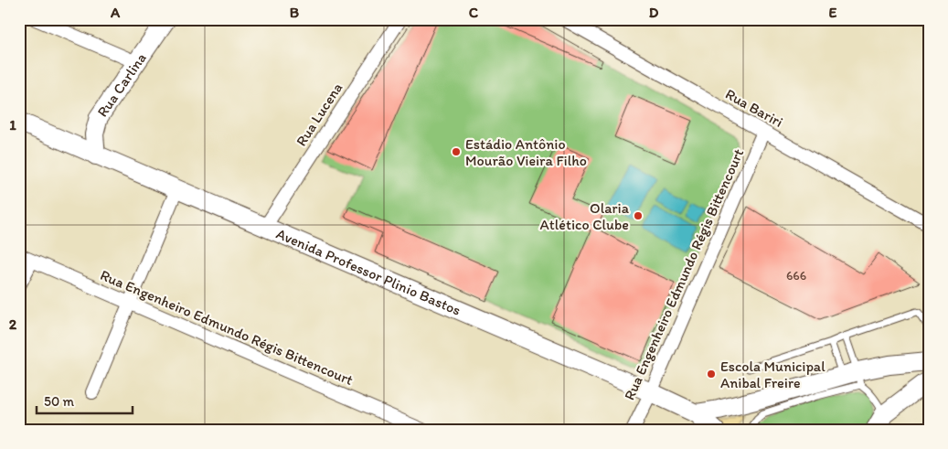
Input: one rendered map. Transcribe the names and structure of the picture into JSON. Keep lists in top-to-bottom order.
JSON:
{
  "streets": {
    "street": [
      "Rua Carlina",
      "Rua Bariri",
      "Rua Lucena",
      "Avenida Professor Plinio Bastos",
      "Rua Engenheiro Edmundo Régis Bittencourt"
    ]
  },
  "crossings": [
    ["Rua Carlina", "Avenida Professor Plinio Bastos"],
    ["Rua Bariri", "Rua Engenheiro Edmundo Régis Bittencourt"],
    ["Rua Lucena", "Avenida Professor Plinio Bastos"],
    ["Avenida Professor Plinio Bastos", "Rua Engenheiro Edmundo Régis Bittencourt"]
  ],
  "places": ["Estádio Antônio Mourão Vieira Filho", "Olaria Atlético Clube", "Escola Municipal Anibal Freire"],
  "house_numbers": ["666"],
  "scale_bar": "50 m",
  "grid": {
    "columns": [
      "A",
      "B",
      "C",
      "D",
      "E"
    ],
    "rows": ["1", "2"]
  }
}
